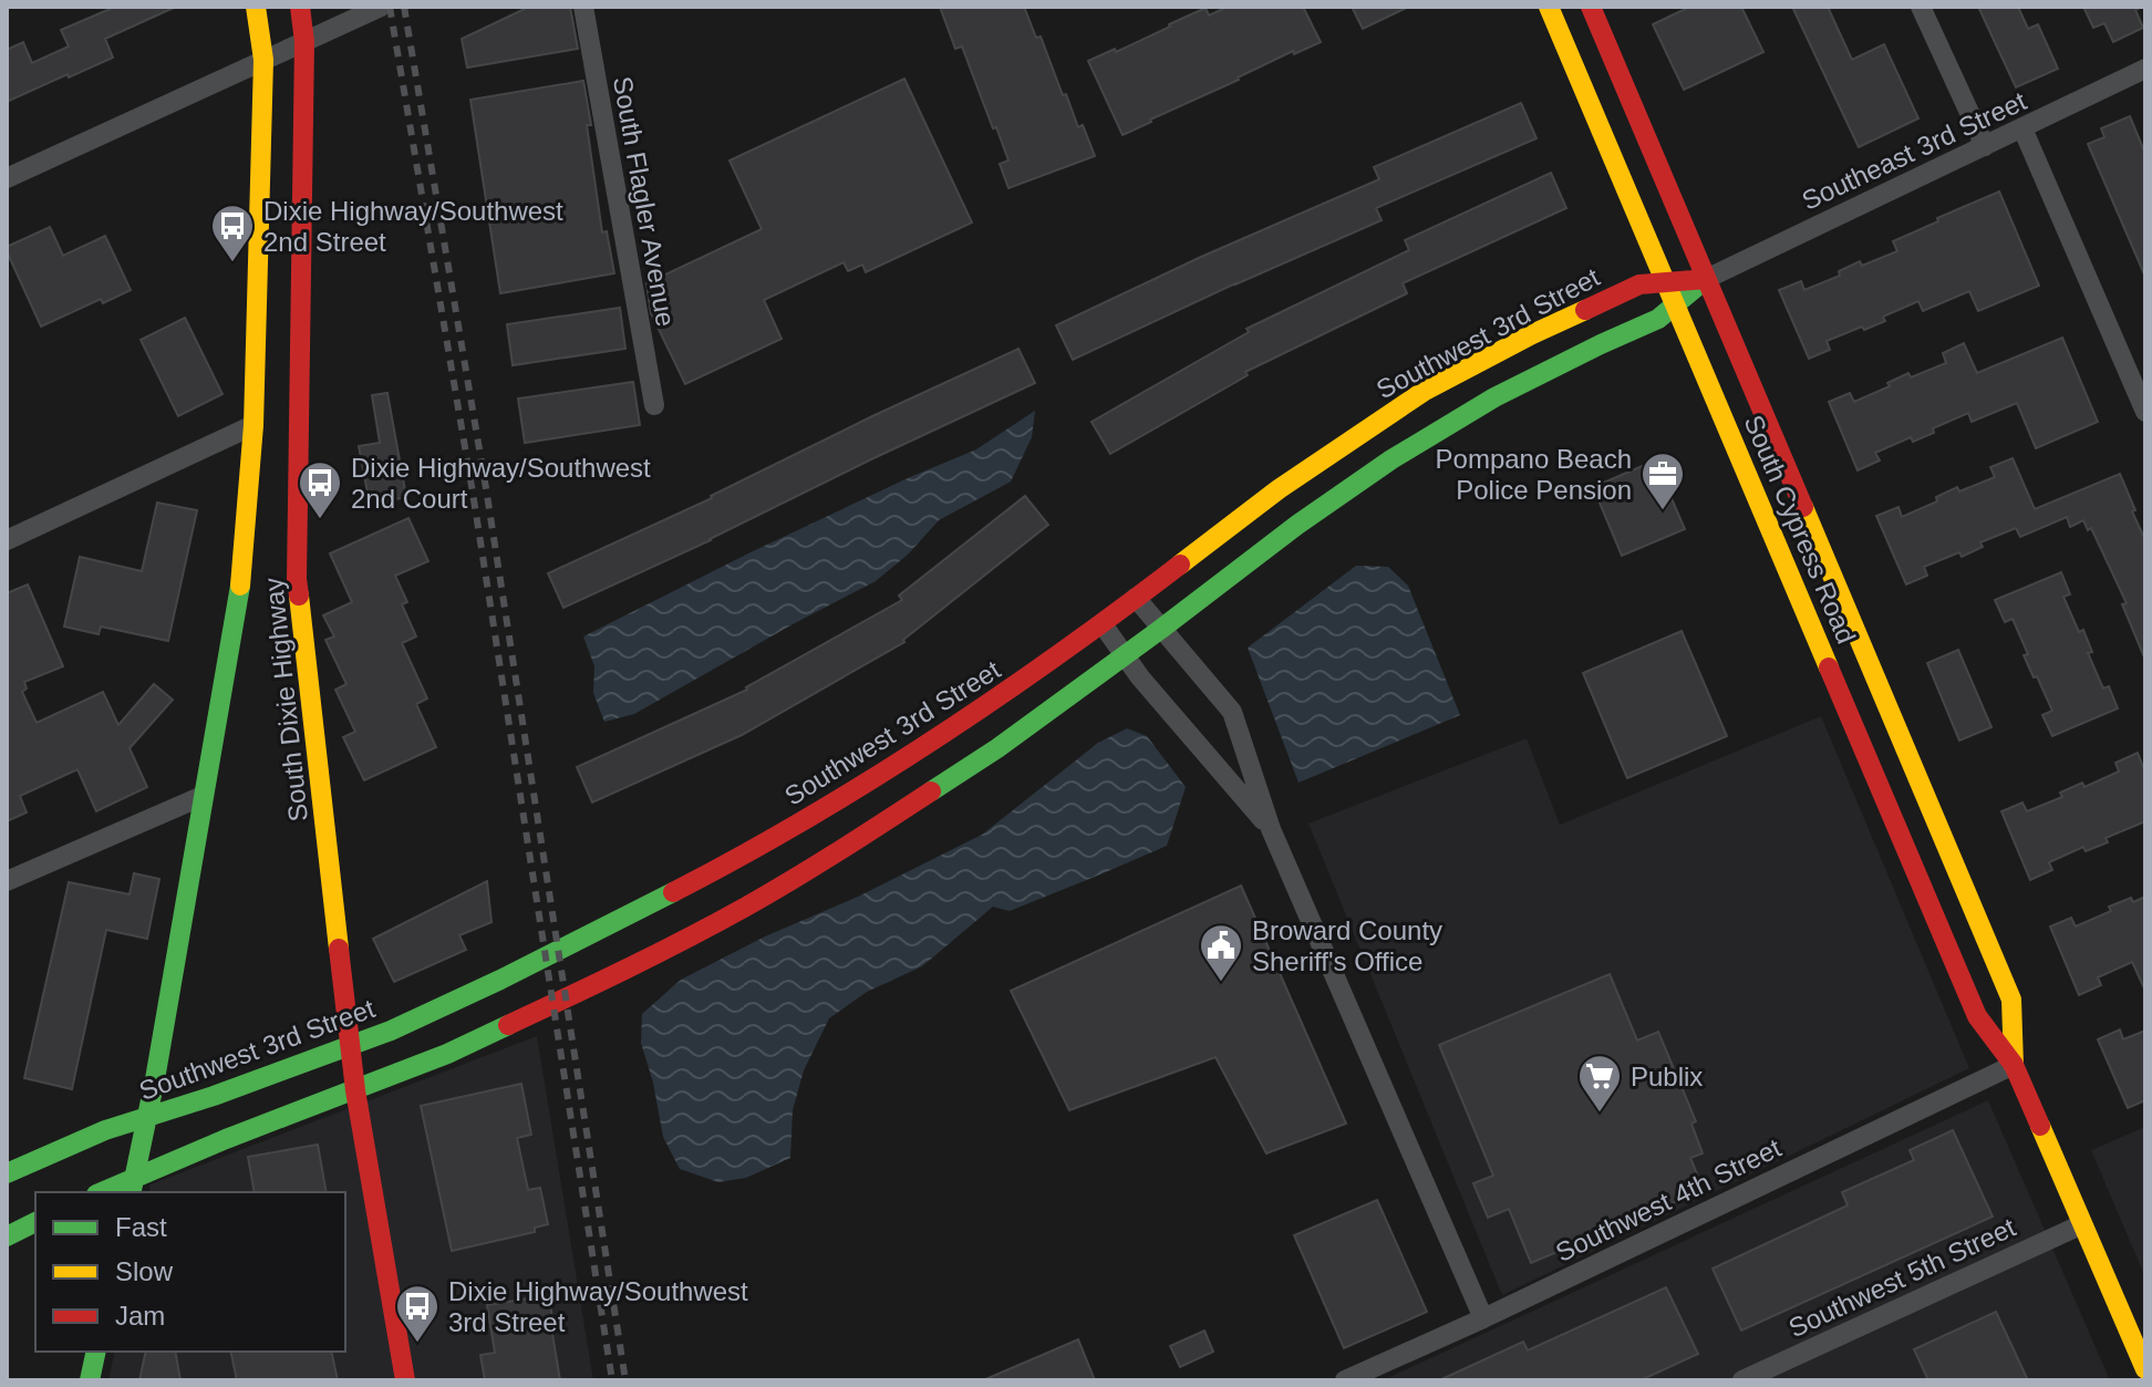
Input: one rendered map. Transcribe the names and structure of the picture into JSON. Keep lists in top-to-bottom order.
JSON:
{
  "streets": {
    "street": [
      "Southeast 3rd Street",
      "South Flagler Avenue",
      "Southwest 3rd Street",
      "South Cypress Road",
      "South Dixie Highway",
      "Southwest 4th Street",
      "Southwest 5th Street"
    ]
  },
  "crossings": [
    ["Southeast 3rd Street", "Southwest 3rd Street"],
    ["Southeast 3rd Street", "South Cypress Road"],
    ["Southwest 3rd Street", "South Cypress Road"],
    ["Southwest 3rd Street", "South Dixie Highway"],
    ["South Cypress Road", "Southwest 4th Street"],
    ["South Cypress Road", "Southwest 5th Street"]
  ],
  "places": {
    "bus stop": ["Dixie Highway/Southwest 2nd Street", "Dixie Highway/Southwest 2nd Court", "Dixie Highway/Southwest 3rd Street"],
    "office": ["Pompano Beach Police Pension"],
    "public building": ["Broward County Sheriff's Office"],
    "supermarket": ["Publix"]
  },
  "legend": ["Fast", "Slow", "Jam"]
}
